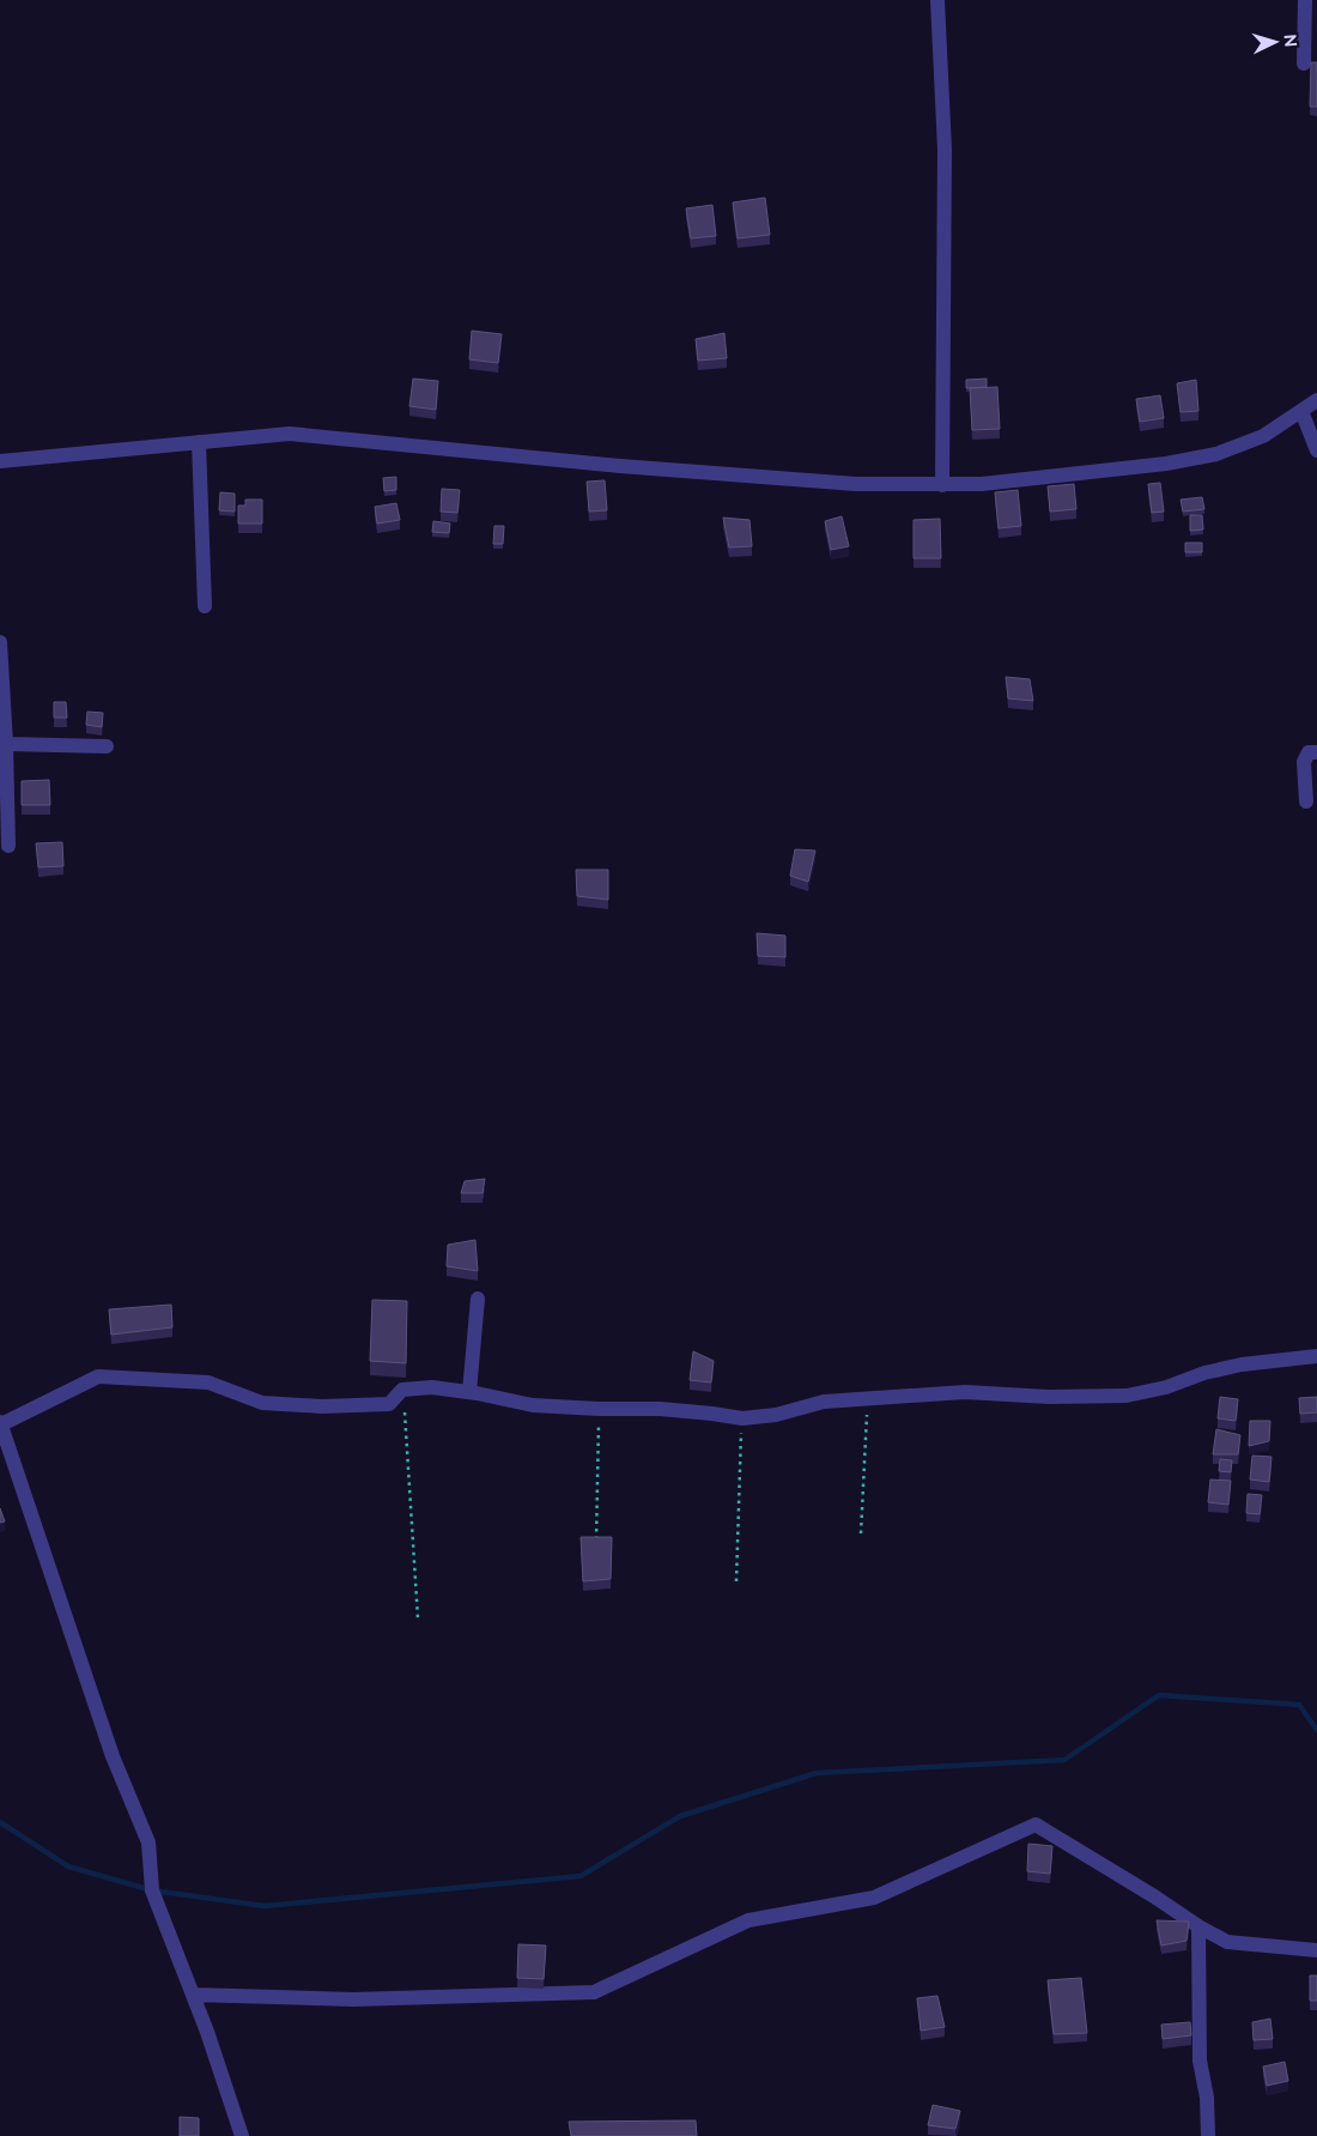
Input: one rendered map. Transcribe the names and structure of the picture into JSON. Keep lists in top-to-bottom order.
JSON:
{
  "north": "right"
}
